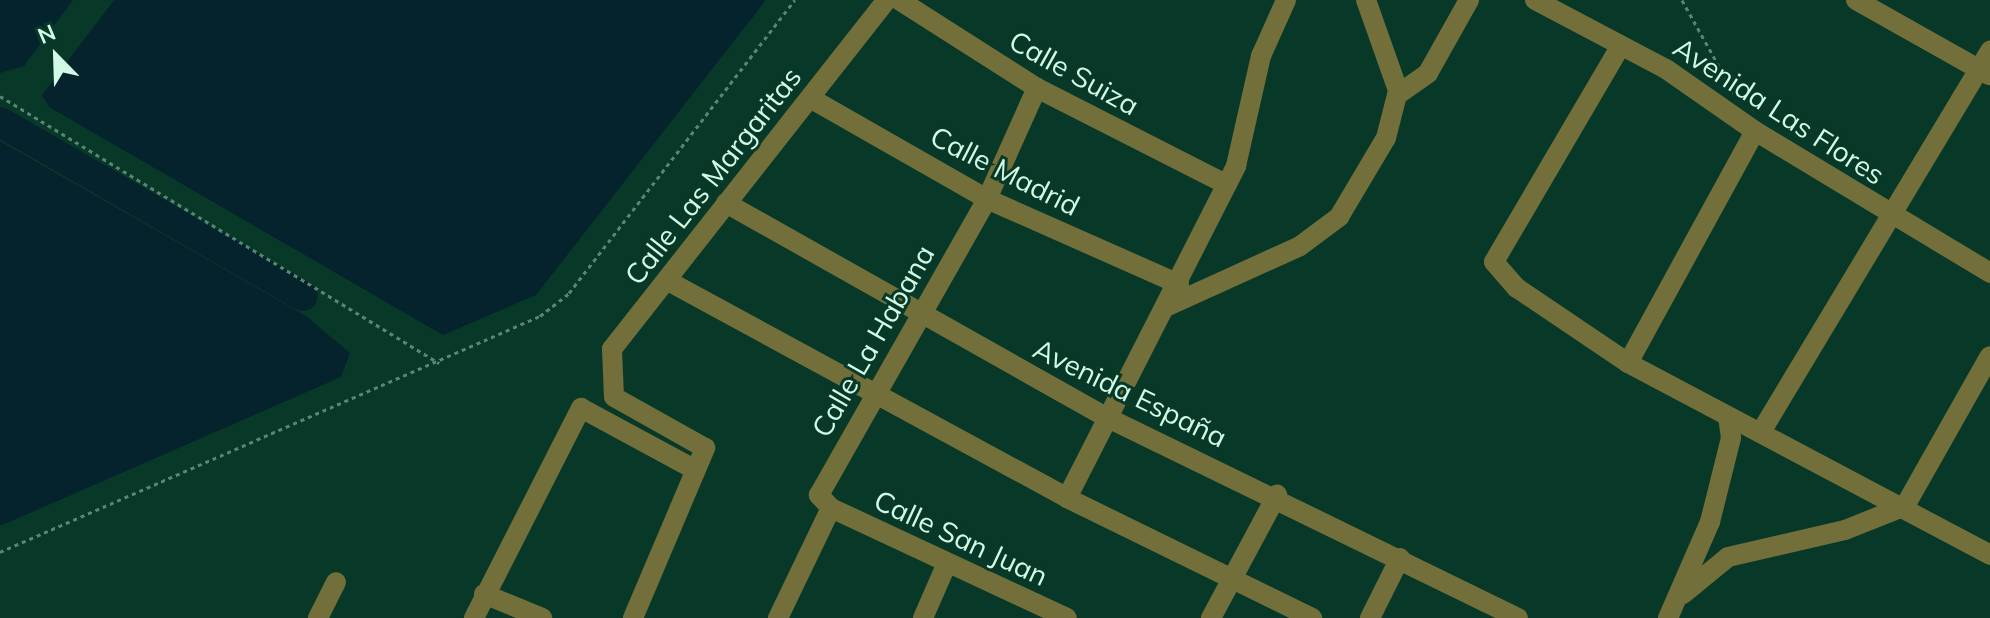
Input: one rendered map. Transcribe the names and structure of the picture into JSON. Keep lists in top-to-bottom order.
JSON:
{
  "streets": {
    "street": [
      "Calle Suiza",
      "Avenida Las Flores",
      "Calle Madrid",
      "Calle Las Margaritas",
      "Calle La Habana",
      "Avenida España",
      "Calle San Juan"
    ]
  },
  "crossings": [
    ["Calle Suiza", "Calle La Habana"],
    ["Calle Madrid", "Calle Las Margaritas"],
    ["Calle Madrid", "Calle La Habana"],
    ["Calle Las Margaritas", "Avenida España"],
    ["Calle La Habana", "Avenida España"],
    ["Calle La Habana", "Calle San Juan"]
  ],
  "north": "top left"
}
